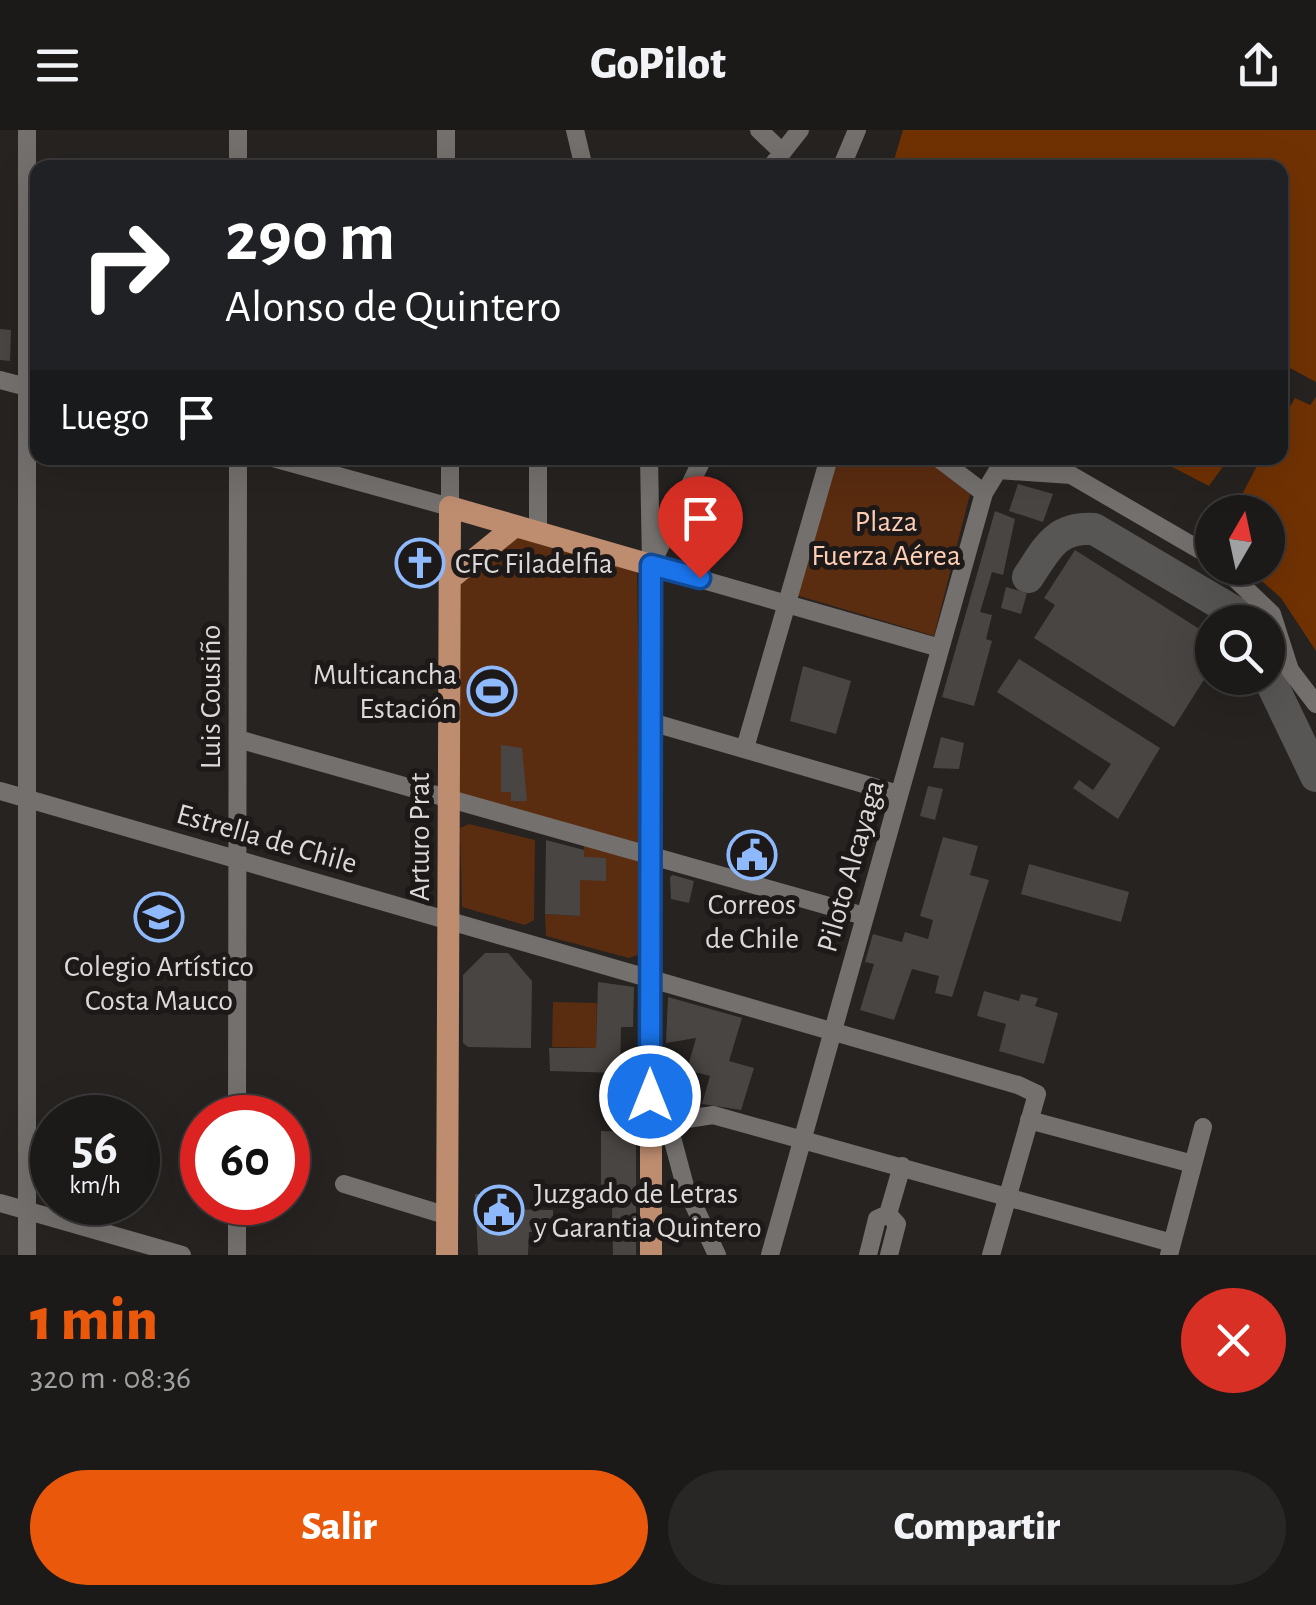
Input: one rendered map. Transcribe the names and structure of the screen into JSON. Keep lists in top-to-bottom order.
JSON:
{
  "streets": {
    "main road": ["Arturo Prat"],
    "street": ["Luis Cousiño", "Estrella de Chile", "Piloto Alcayaga"]
  },
  "crossings": [
    ["Luis Cousiño", "Estrella de Chile"],
    ["Arturo Prat", "Estrella de Chile"],
    ["Estrella de Chile", "Piloto Alcayaga"]
  ],
  "parks": ["Plaza Fuerza Aérea"],
  "places": {
    "church": ["CFC Filadelfia"],
    "sports": ["Multicancha Estación"],
    "public building": ["Correos de Chile", "Juzgado de Letras y Garantia Quintero"],
    "school or university": ["Colegio Artístico Costa Mauco"]
  },
  "north": "top",
  "page": {
    "header": "GoPilot",
    "turn": ["290 m", "Alonso de Quintero"],
    "then": "Luego",
    "speed": "56 km/h",
    "limit": "60",
    "heading": ["1 min", "320 m · 08:36"],
    "buttons": ["Salir", "Compartir"]
  }
}
